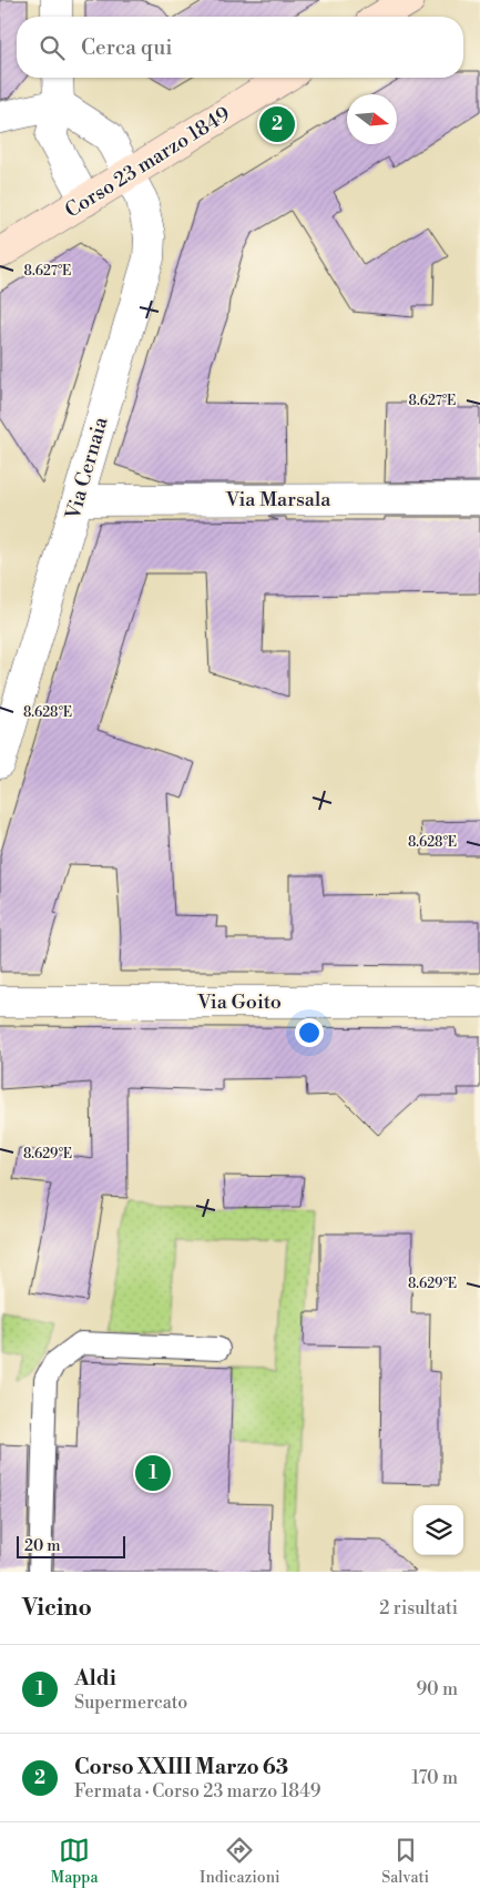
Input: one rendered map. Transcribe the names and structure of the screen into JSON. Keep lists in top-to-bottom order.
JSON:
{
  "streets": {
    "street": [
      "Corso 23 marzo 1849",
      "Via Cernaia",
      "Via Marsala",
      "Via Goito"
    ]
  },
  "crossings": [
    ["Corso 23 marzo 1849", "Via Cernaia"],
    ["Via Cernaia", "Via Marsala"]
  ],
  "scale_bar": "20 m",
  "north": "right",
  "page": {
    "search": "Cerca qui",
    "pins": ["2", "1"],
    "scale": "20 m",
    "heading": ["Vicino", "2 risultati"],
    "list": [
      {
        "mark": "1",
        "name": "Aldi",
        "note": "Supermercato",
        "value": "90 m"
      },
      {
        "mark": "2",
        "name": "Corso XXIII Marzo 63",
        "note": "Fermata · Corso 23 marzo 1849",
        "value": "170 m"
      }
    ],
    "nav": ["Mappa", "Indicazioni", "Salvati"]
  },
  "coordinates": ["8.627°E", "8.628°E", "8.629°E"]
}
